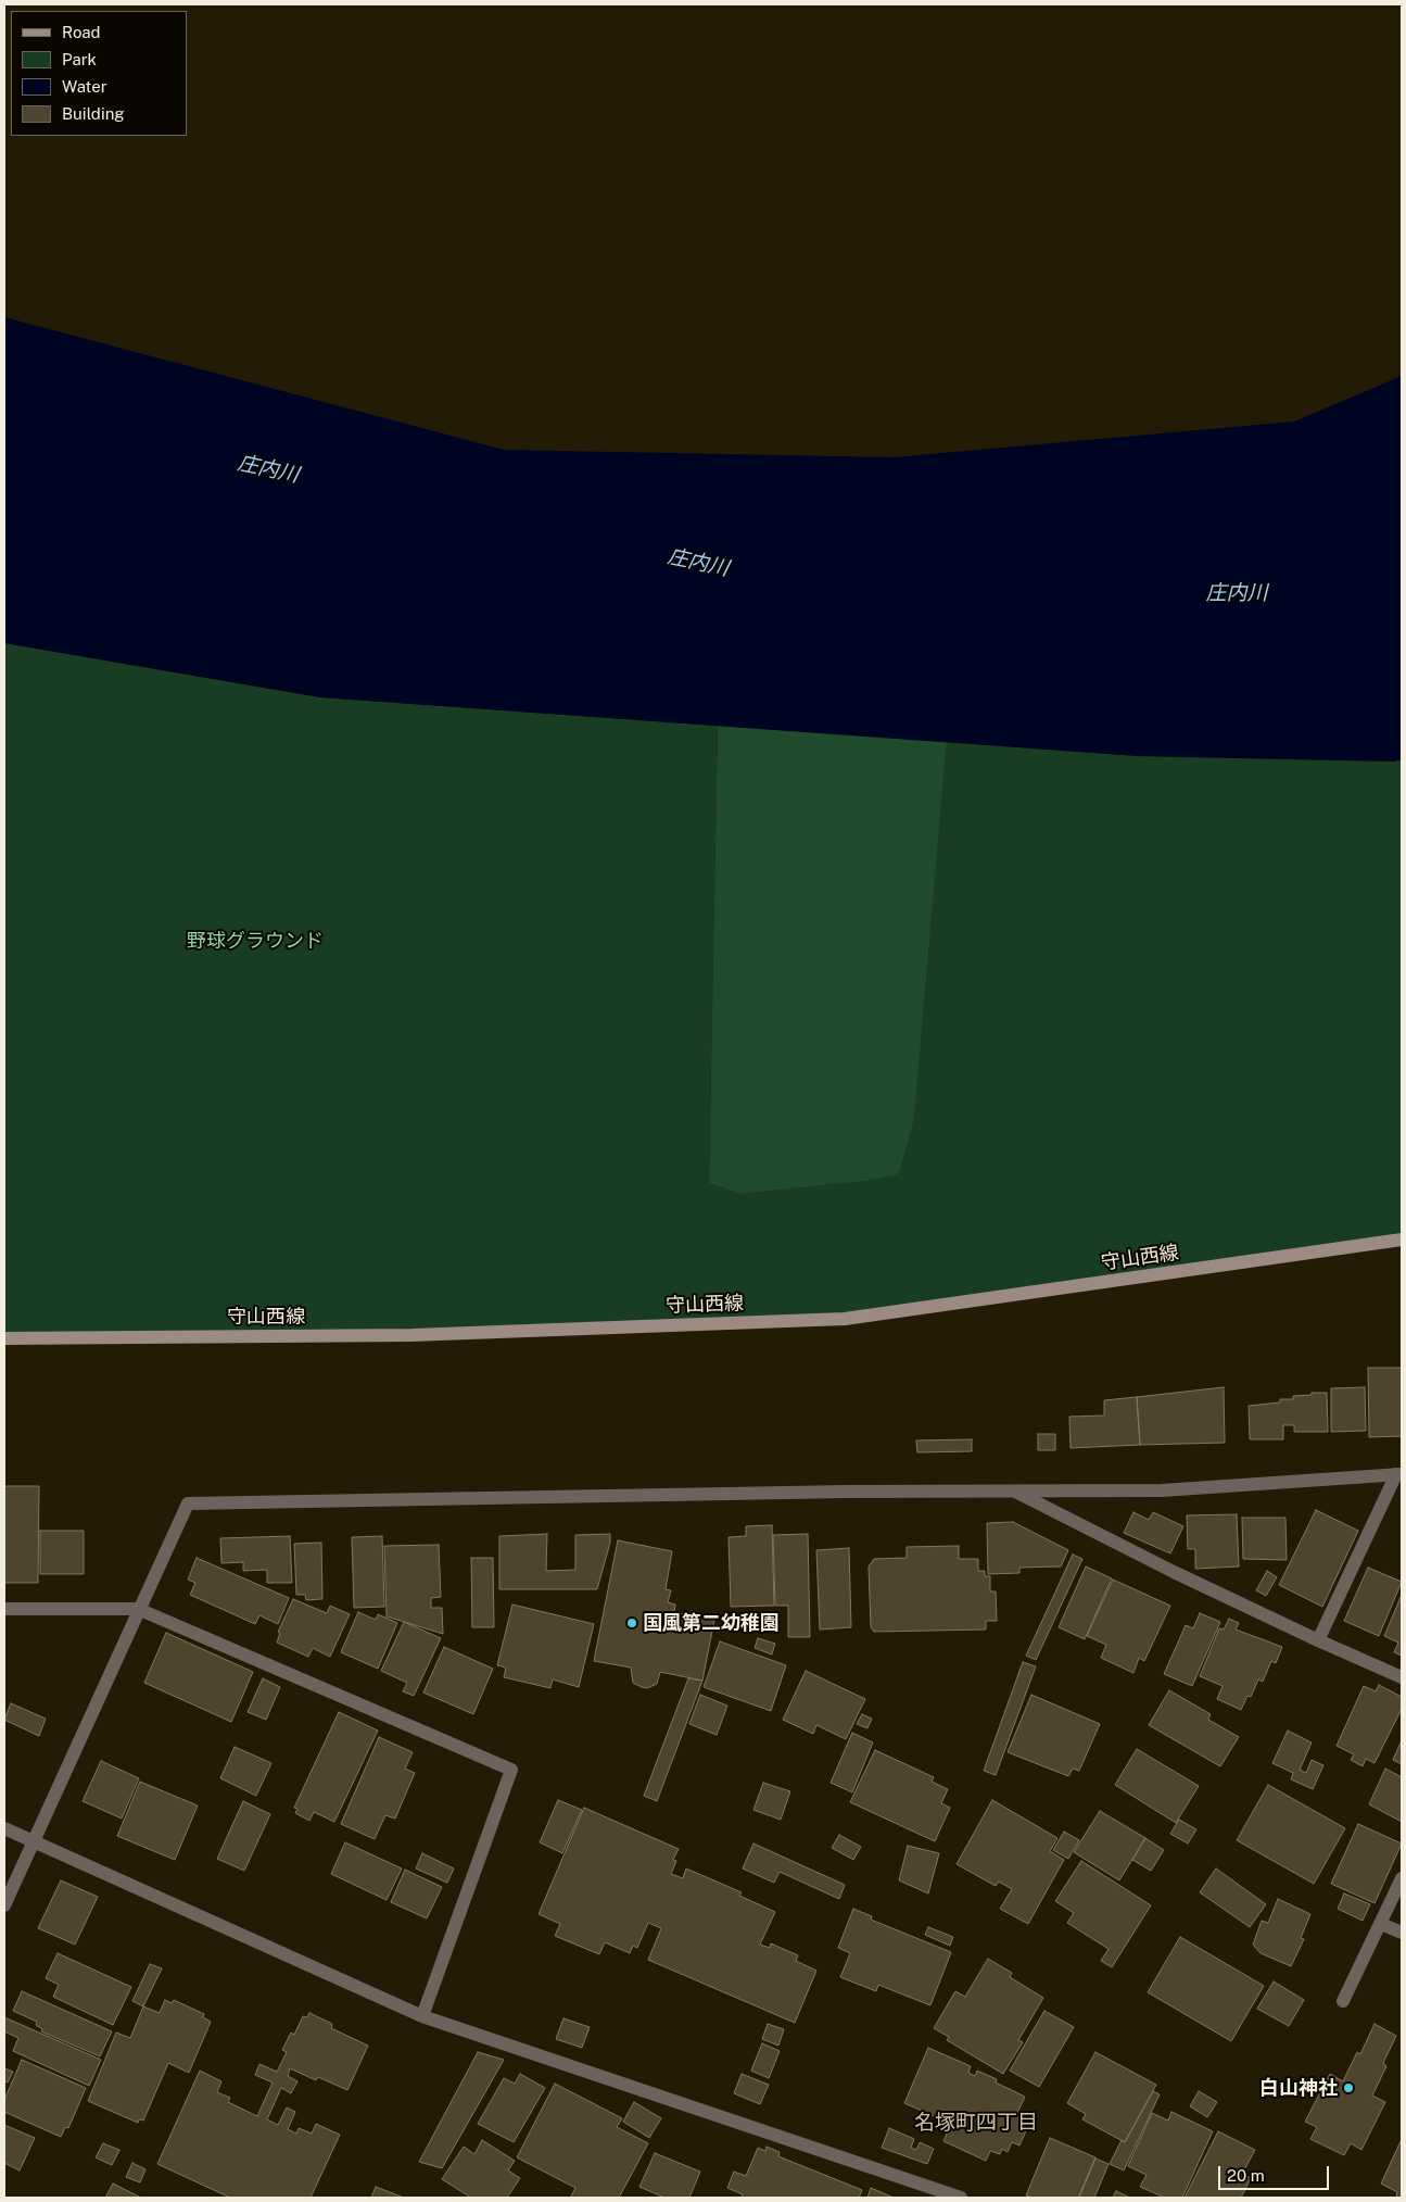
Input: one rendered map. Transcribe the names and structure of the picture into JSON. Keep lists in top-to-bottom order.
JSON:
{
  "streets": {
    "main road": ["守山西線"]
  },
  "districts": ["名塚町四丁目"],
  "water": ["庄内川"],
  "parks": ["野球グラウンド"],
  "places": ["国風第二幼稚園", "白山神社"],
  "legend": [
    "Road",
    "Park",
    "Water",
    "Building"
  ],
  "scale_bar": "20 m"
}
